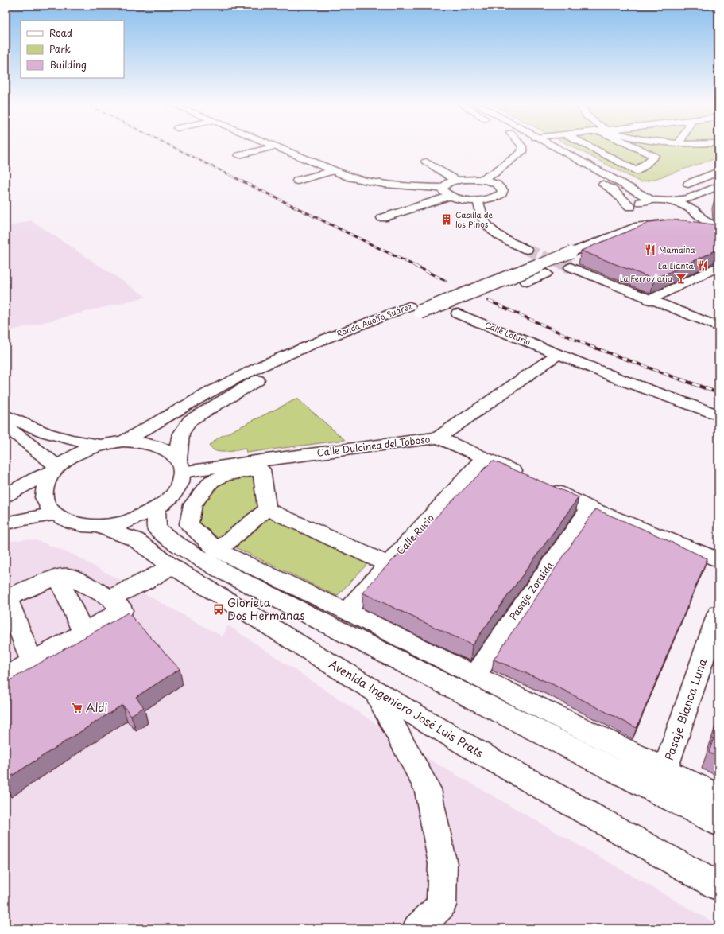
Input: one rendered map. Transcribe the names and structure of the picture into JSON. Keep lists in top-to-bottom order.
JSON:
{
  "streets": {
    "main road": [
      "Ronda Adolfo Suárez",
      "Calle Lotario",
      "Calle Dulcinea del Toboso",
      "Calle Rucio",
      "Pasaje Zoraida",
      "Avenida Ingeniero José Luis Prats",
      "Pasaje Blanca Luna"
    ]
  },
  "crossings": [
    ["Ronda Adolfo Suárez", "Calle Dulcinea del Toboso"],
    ["Ronda Adolfo Suárez", "Avenida Ingeniero José Luis Prats"],
    ["Calle Lotario", "Calle Dulcinea del Toboso"],
    ["Calle Dulcinea del Toboso", "Avenida Ingeniero José Luis Prats"]
  ],
  "places": {
    "building": ["Casilla de los Pinos"],
    "restaurant": ["Mamaina", "La Lianta"],
    "bar": ["La Ferroviaria"],
    "bus stop": ["Glorieta Dos Hermanas"],
    "supermarket": ["Aldi"]
  },
  "legend": ["Road", "Park", "Building"]
}
